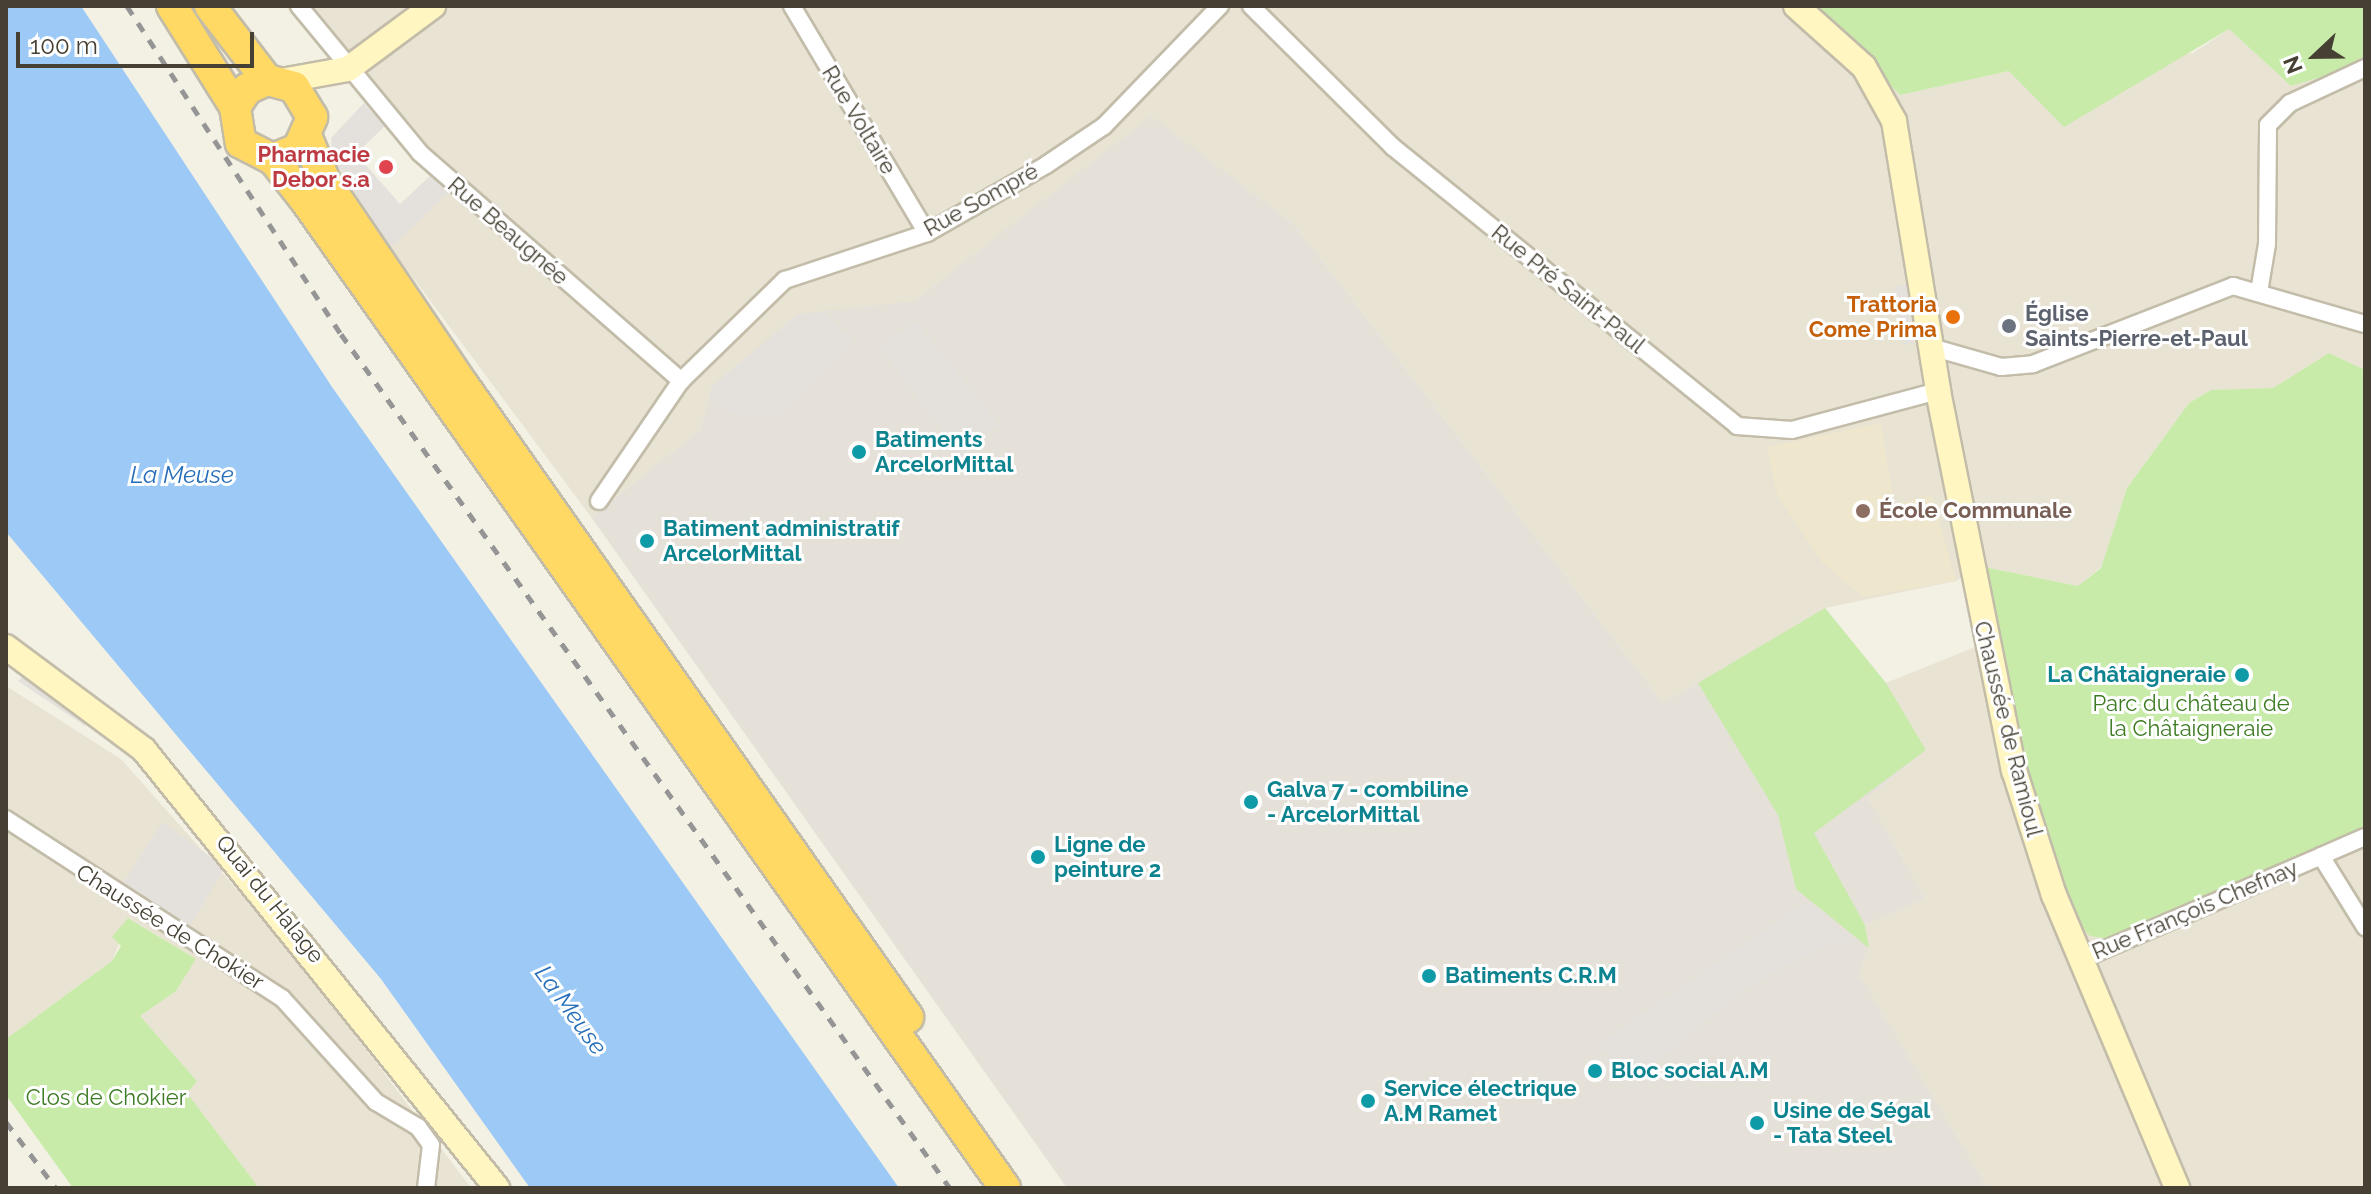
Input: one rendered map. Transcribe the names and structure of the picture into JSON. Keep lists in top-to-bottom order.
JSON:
{
  "streets": {
    "main road": ["Chaussée de Ramioul", "Quai du Halage"],
    "street": [
      "Rue Voltaire",
      "Rue Sompré",
      "Rue Beaugnée",
      "Rue Pré Saint-Paul",
      "Rue François Chefnay",
      "Chaussée de Chokier"
    ]
  },
  "crossings": [
    ["Rue Voltaire", "Rue Sompré"],
    ["Rue Sompré", "Rue Beaugnée"],
    ["Rue Pré Saint-Paul", "Chaussée de Ramioul"],
    ["Chaussée de Ramioul", "Rue François Chefnay"]
  ],
  "water": ["La Meuse"],
  "parks": ["Parc du château de la Châtaigneraie", "Clos de Chokier"],
  "places": [
    "Pharmacie Debor s.a",
    "Trattoria Come Prima",
    "Église Saints-Pierre-et-Paul",
    "Batiments ArcelorMittal",
    "École Communale",
    "Batiment administratif ArcelorMittal",
    "La Châtaigneraie",
    "Galva 7 - combiline - ArcelorMittal",
    "Ligne de peinture 2",
    "Batiments C.R.M",
    "Bloc social A.M",
    "Service électrique A.M Ramet",
    "Usine de Ségal - Tata Steel"
  ],
  "scale_bar": "100 m",
  "north": "left"
}
